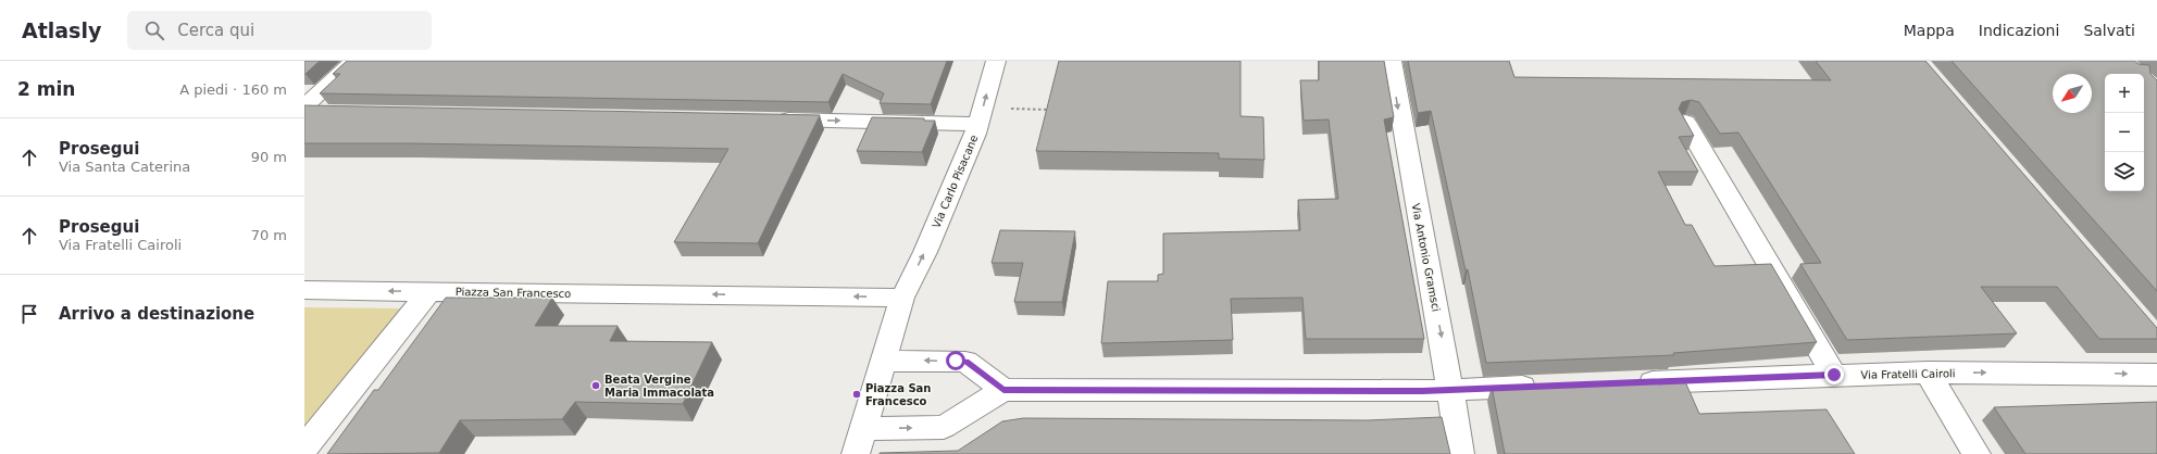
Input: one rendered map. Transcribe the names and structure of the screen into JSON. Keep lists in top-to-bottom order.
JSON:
{
  "streets": {
    "street": [
      "Via Carlo Pisacane",
      "Via Antonio Gramsci",
      "Piazza San Francesco",
      "Via Fratelli Cairoli"
    ]
  },
  "crossings": [
    ["Via Carlo Pisacane", "Piazza San Francesco"]
  ],
  "one_way": ["Via Carlo Pisacane", "Via Antonio Gramsci", "Via Fratelli Cairoli"],
  "places": ["Beata Vergine Maria Immacolata", "Piazza San Francesco"],
  "north": "bottom left",
  "page": {
    "header": "Atlasly",
    "search": "Cerca qui",
    "nav": ["Mappa", "Indicazioni", "Salvati"],
    "heading": ["2 min", "A piedi · 160 m"],
    "map_buttons": ["+", "−"],
    "list": [
      ["Prosegui", "Via Santa Caterina", "90 m"],
      ["Prosegui", "Via Fratelli Cairoli", "70 m"],
      "Arrivo a destinazione"
    ]
  }
}
